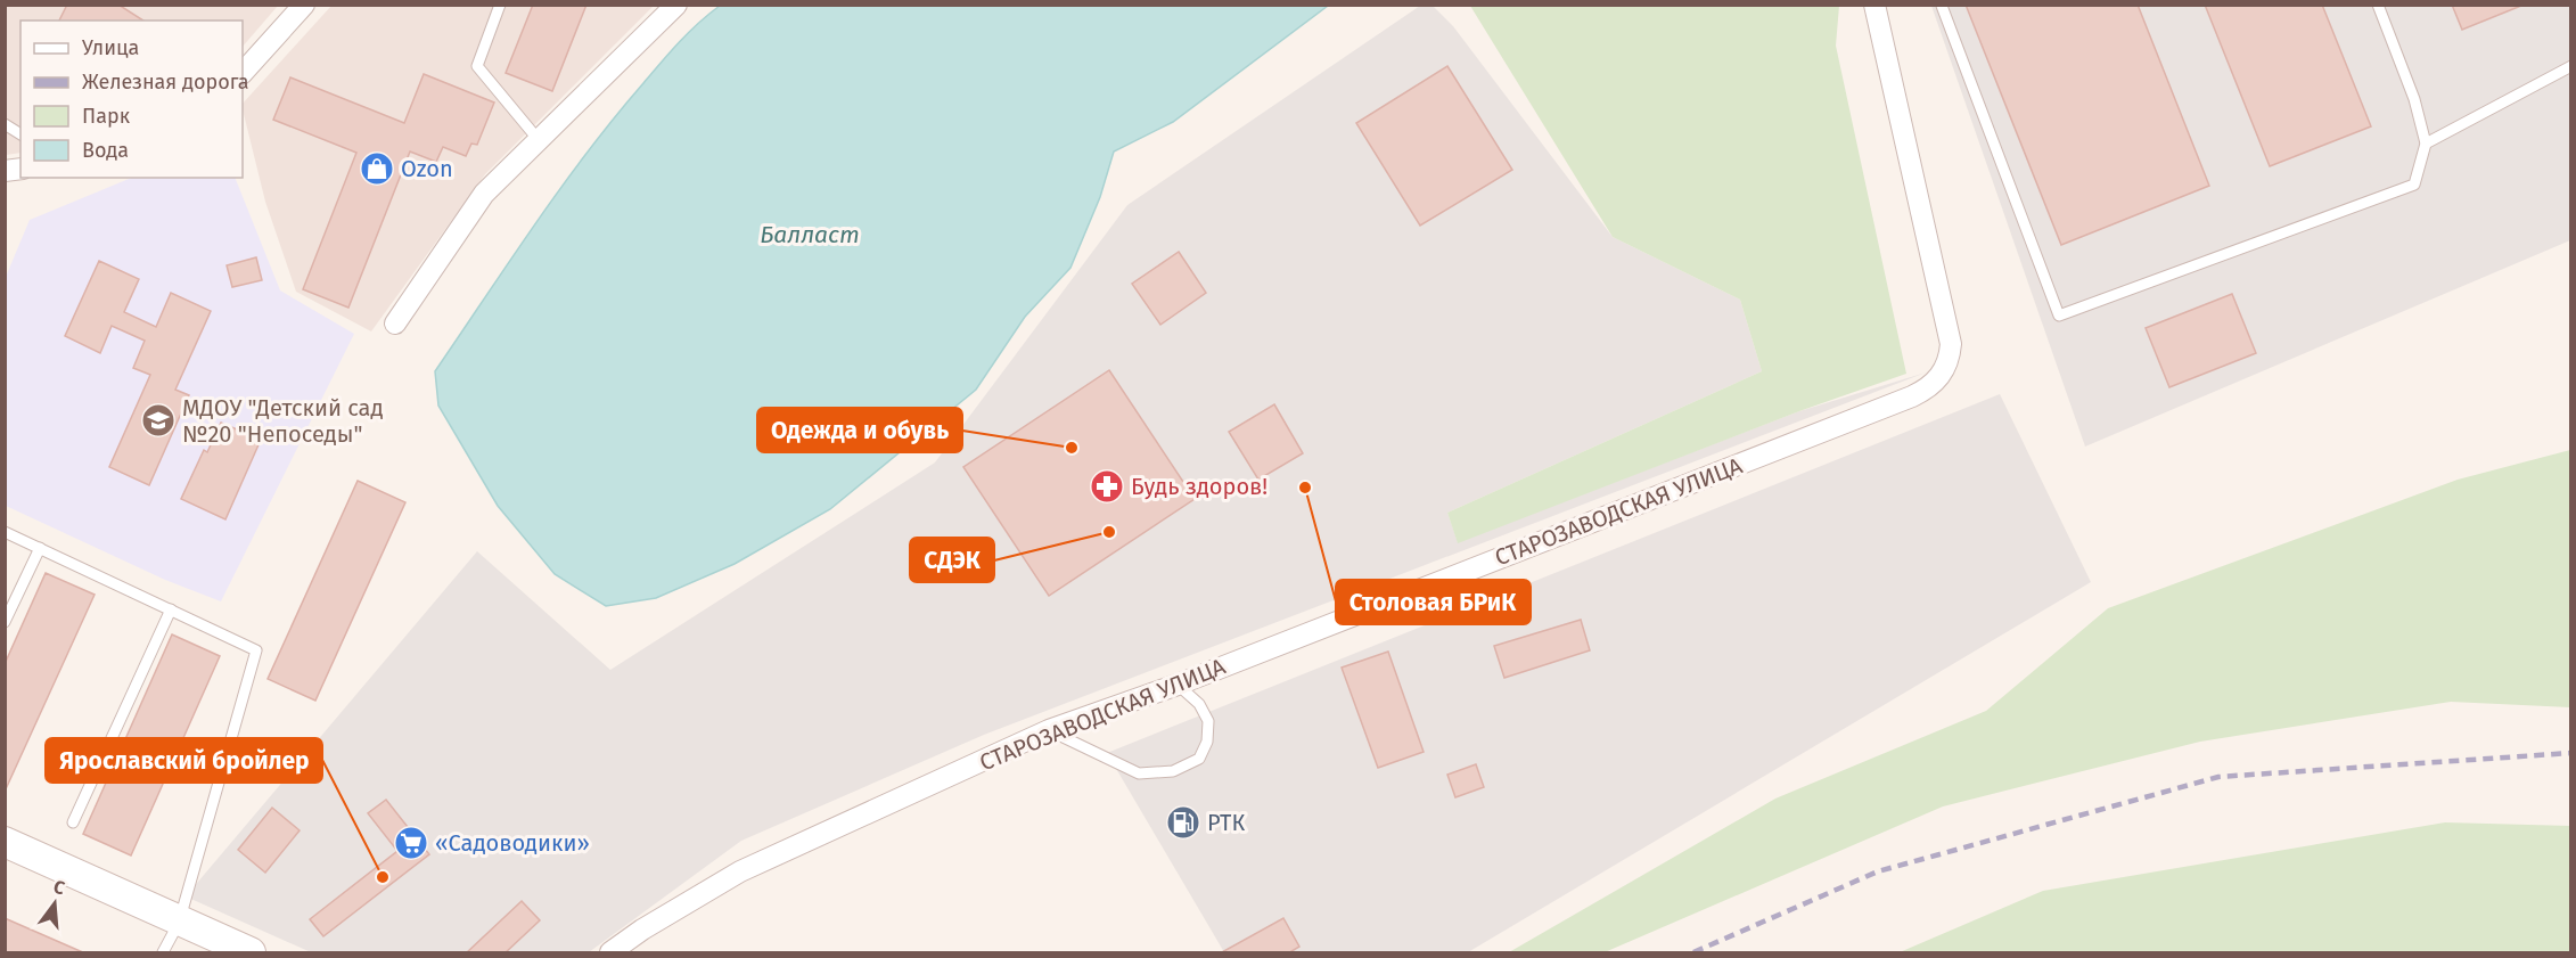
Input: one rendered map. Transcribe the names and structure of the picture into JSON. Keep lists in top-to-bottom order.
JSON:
{
  "streets": {
    "street": ["СТАРОЗАВОДСКАЯ УЛИЦА"]
  },
  "water": ["Балласт"],
  "places": {
    "shop": ["Ozon"],
    "school or university": ["МДОУ \"Детский сад №20 \"Непоседы\""],
    "other": [
      "Одежда и обувь",
      "Столовая БРиК",
      "СДЭК",
      "Ярославский бройлер"
    ],
    "pharmacy": ["Будь здоров!"],
    "fuel station": ["РТК"],
    "supermarket": ["«Садоводики»"]
  },
  "legend": [
    "Улица",
    "Железная дорога",
    "Парк",
    "Вода"
  ],
  "north": "top"
}
